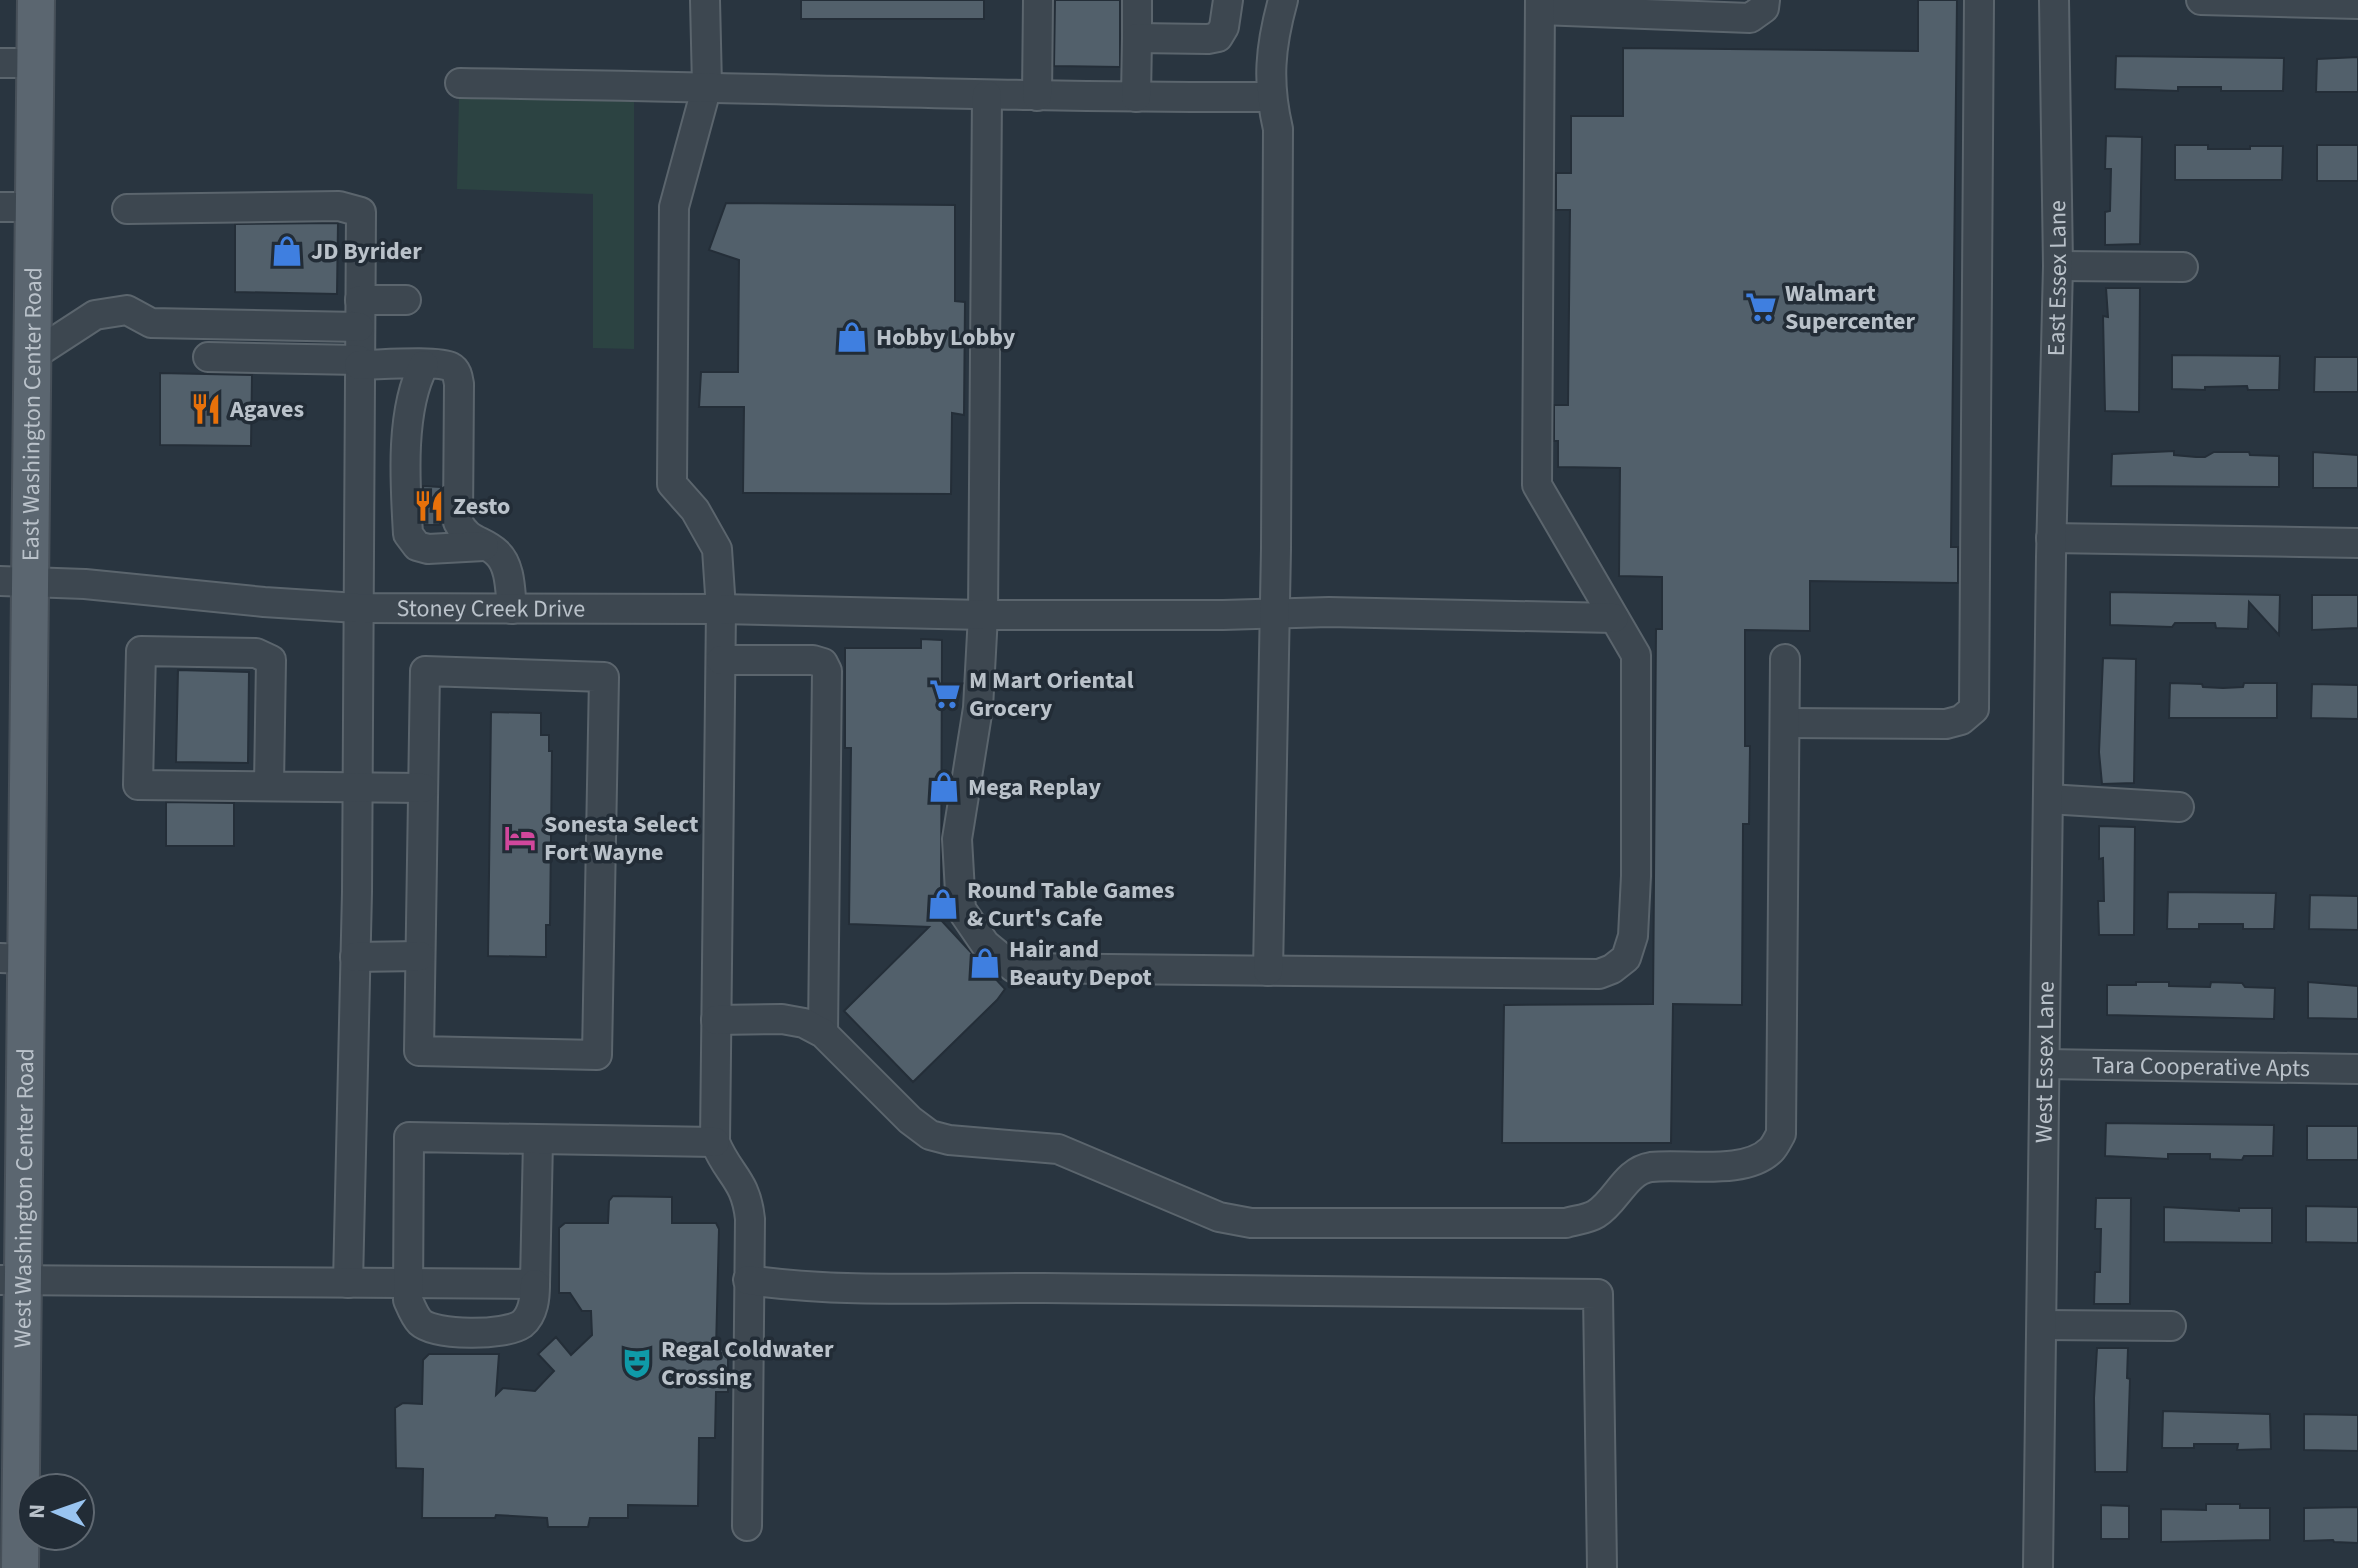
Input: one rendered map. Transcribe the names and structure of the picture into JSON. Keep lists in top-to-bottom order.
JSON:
{
  "streets": {
    "main road": ["East Washington Center Road", "West Washington Center Road"],
    "street": [
      "East Essex Lane",
      "Stoney Creek Drive",
      "West Essex Lane",
      "Tara Cooperative Apts"
    ]
  },
  "crossings": [
    ["East Essex Lane", "West Essex Lane"],
    ["East Washington Center Road", "Stoney Creek Drive"],
    ["East Washington Center Road", "West Washington Center Road"],
    ["West Essex Lane", "Tara Cooperative Apts"]
  ],
  "places": {
    "shop": [
      "JD Byrider",
      "Hobby Lobby",
      "Mega Replay",
      "Round Table Games & Curt's Cafe",
      "Hair and Beauty Depot"
    ],
    "supermarket": ["Walmart Supercenter", "M Mart Oriental Grocery"],
    "restaurant": ["Agaves", "Zesto"],
    "hotel": ["Sonesta Select Fort Wayne"],
    "theatre": ["Regal Coldwater Crossing"]
  },
  "north": "left"
}
